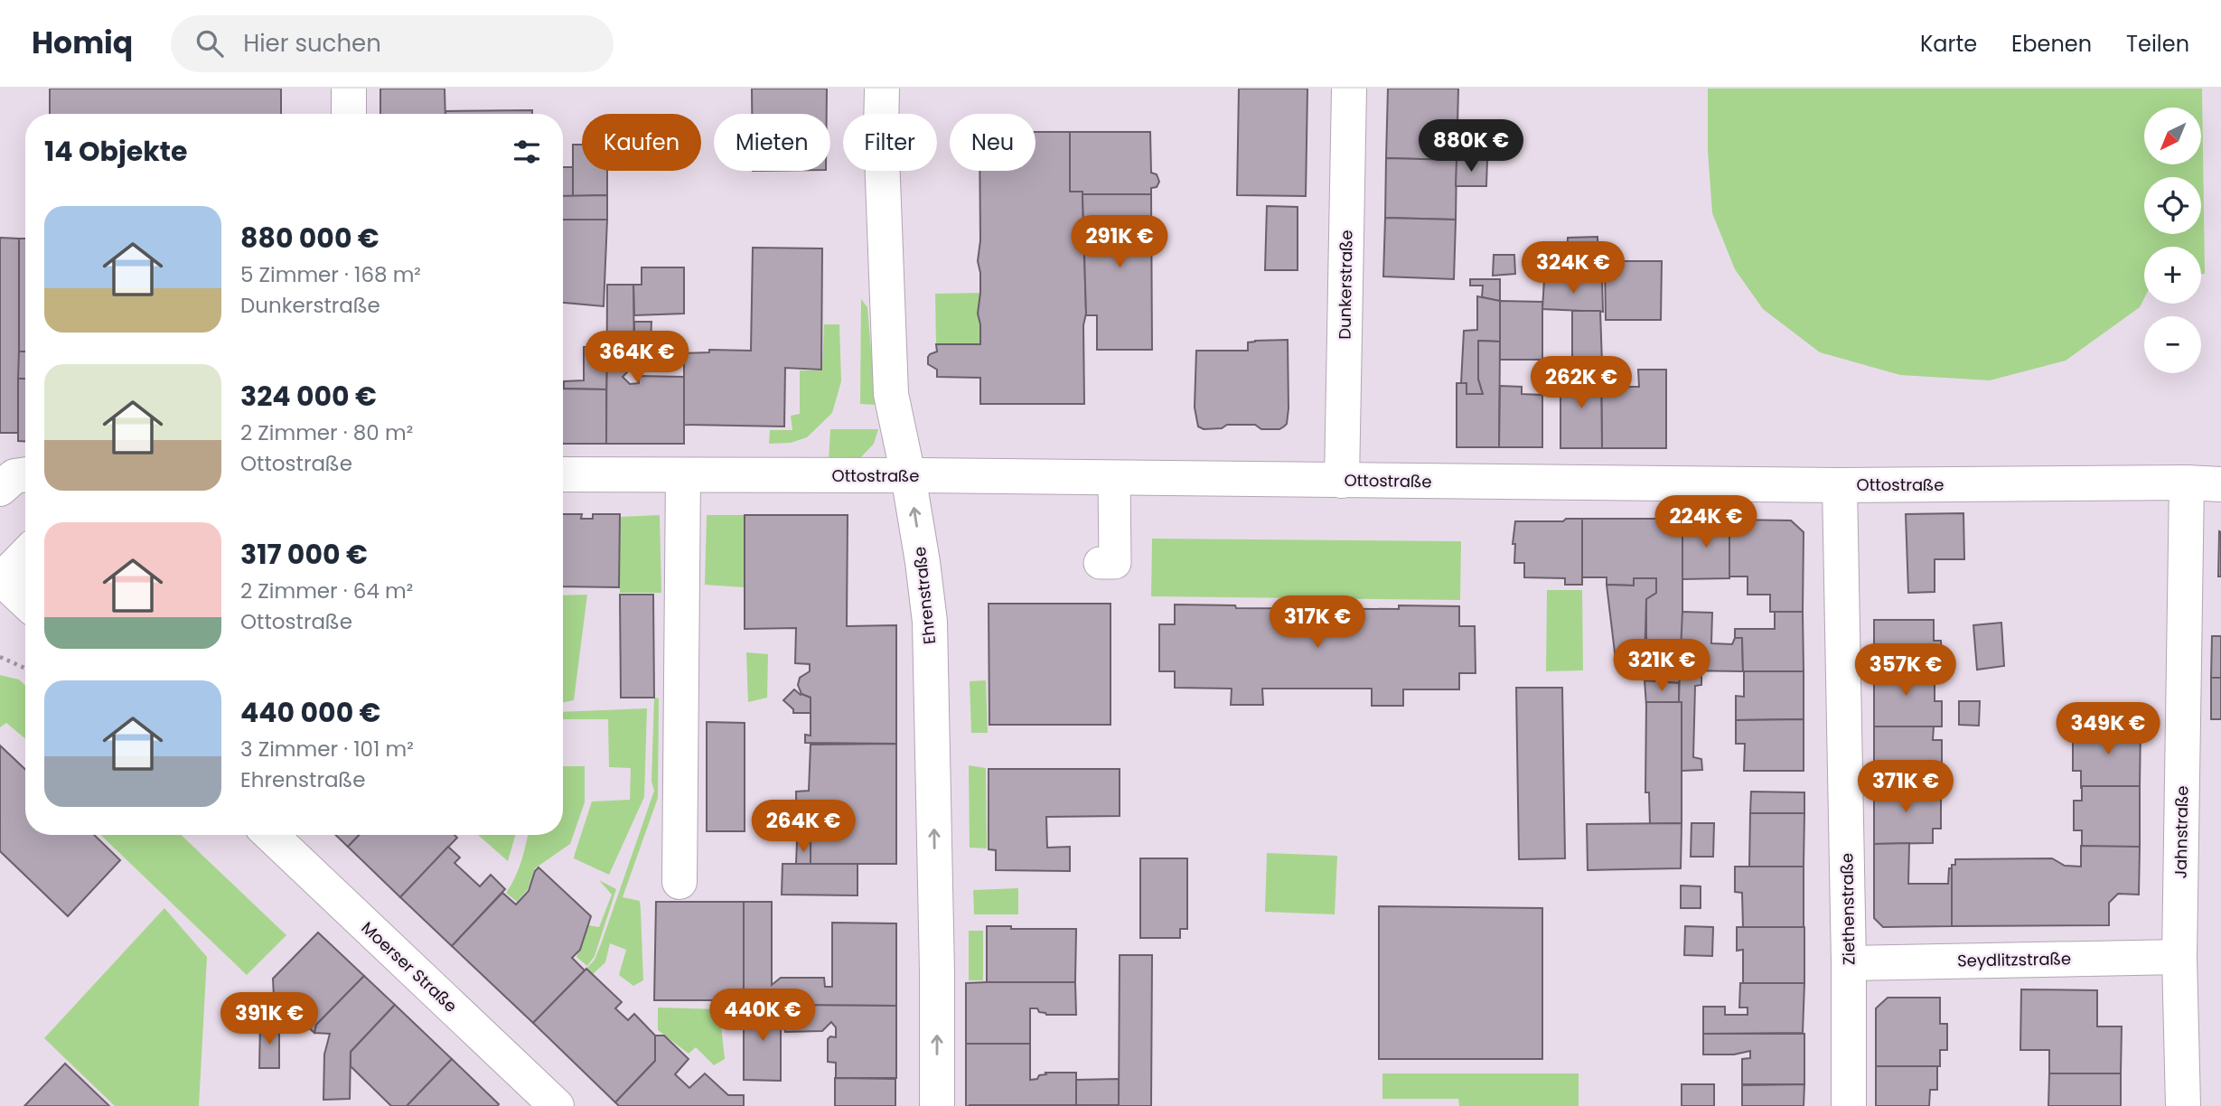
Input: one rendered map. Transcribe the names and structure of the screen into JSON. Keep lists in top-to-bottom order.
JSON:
{
  "streets": {
    "street": [
      "Dunkerstraße",
      "Ottostraße",
      "Ehrenstraße",
      "Jahnstraße",
      "Ziethenstraße",
      "Seydlitzstraße",
      "Moerser Straße"
    ]
  },
  "crossings": [
    ["Dunkerstraße", "Ottostraße"],
    ["Ottostraße", "Ehrenstraße"],
    ["Ottostraße", "Jahnstraße"],
    ["Ottostraße", "Ziethenstraße"],
    ["Jahnstraße", "Seydlitzstraße"],
    ["Ziethenstraße", "Seydlitzstraße"]
  ],
  "north": "bottom left",
  "page": {
    "header": "Homiq",
    "search": "Hier suchen",
    "nav": ["Karte", "Ebenen", "Teilen"],
    "map_buttons": ["+", "−"],
    "chip": [
      "Kaufen",
      "Mieten",
      "Filter",
      "Neu"
    ],
    "heading": "14 Objekte",
    "price": [
      "880K €",
      "291K €",
      "324K €",
      "364K €",
      "262K €",
      "224K €",
      "317K €",
      "321K €",
      "357K €",
      "349K €",
      "371K €",
      "264K €",
      "440K €",
      "391K €"
    ],
    "list": [
      {
        "name": "880 000 €",
        "note": "5 Zimmer · 168 m² · Dunkerstraße"
      },
      {
        "name": "324 000 €",
        "note": "2 Zimmer · 80 m² · Ottostraße"
      },
      {
        "name": "317 000 €",
        "note": "2 Zimmer · 64 m² · Ottostraße"
      },
      {
        "name": "440 000 €",
        "note": "3 Zimmer · 101 m² · Ehrenstraße"
      }
    ]
  }
}
